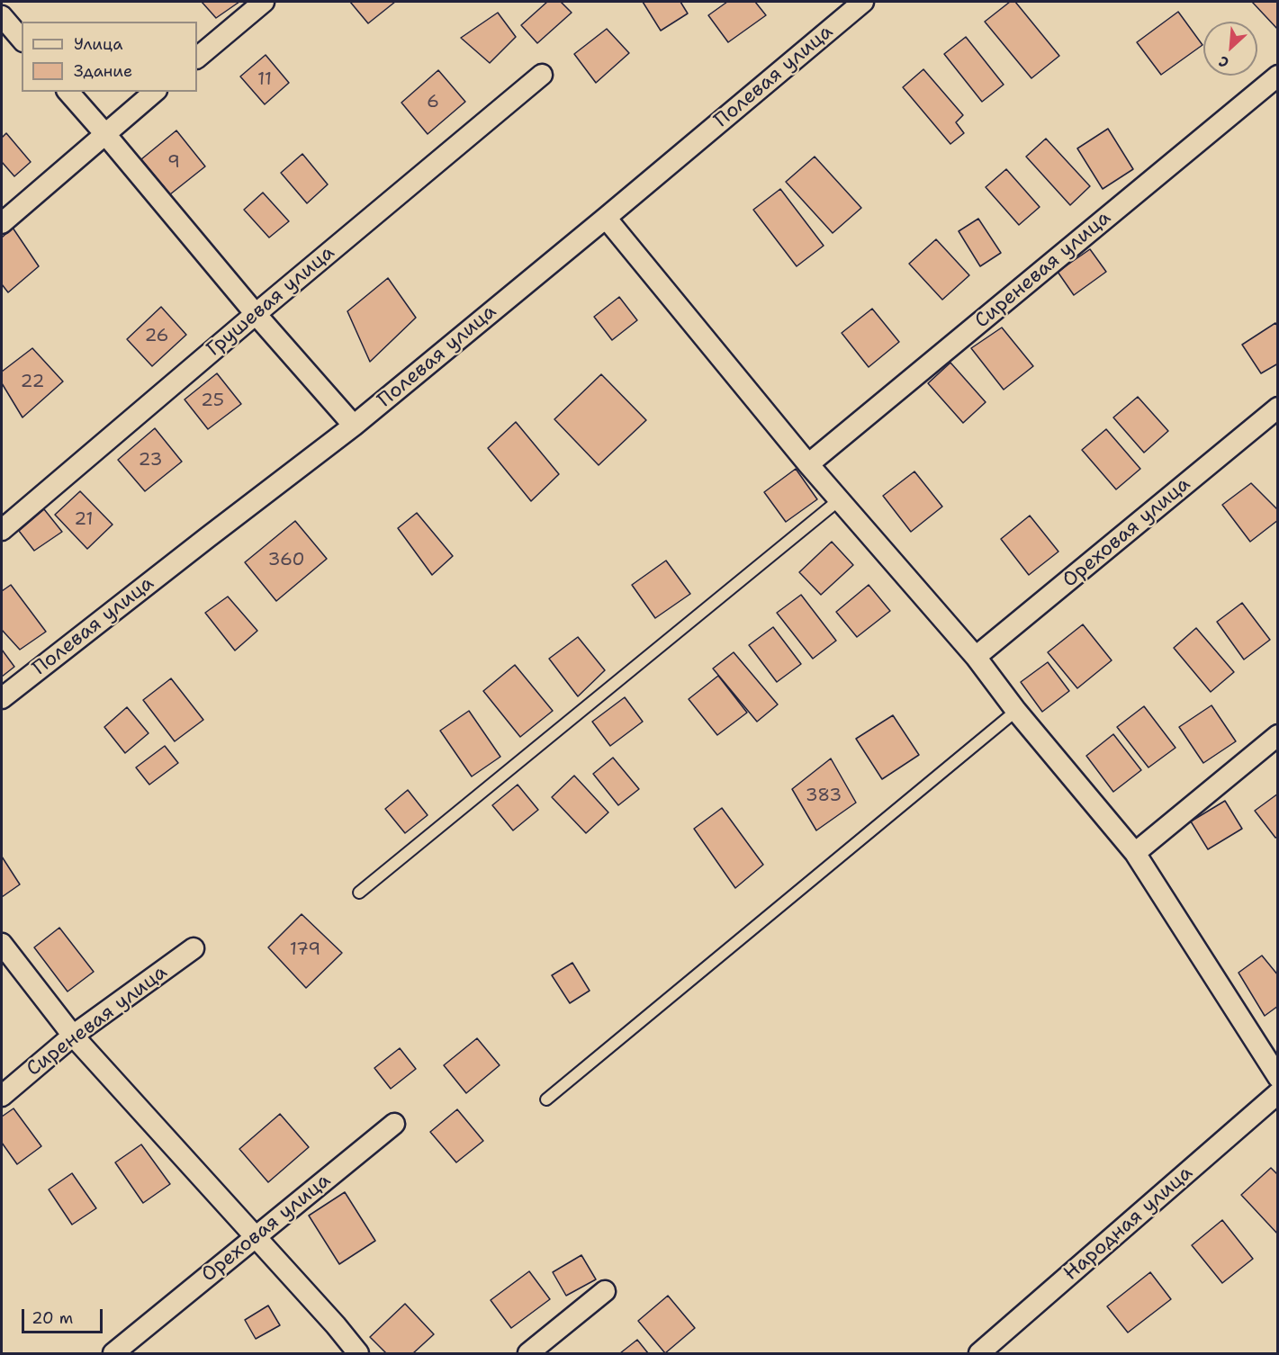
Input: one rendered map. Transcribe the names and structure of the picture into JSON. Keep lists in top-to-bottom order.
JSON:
{
  "streets": {
    "street": [
      "Полевая улица",
      "Сиреневая улица",
      "Грушевая улица",
      "Ореховая улица",
      "Народная улица"
    ]
  },
  "house_numbers": [
    "11",
    "6",
    "9",
    "26",
    "22",
    "25",
    "23",
    "21",
    "360",
    "383",
    "179"
  ],
  "legend": ["Улица", "Здание"],
  "scale_bar": "20 m",
  "north": "bottom left"
}
